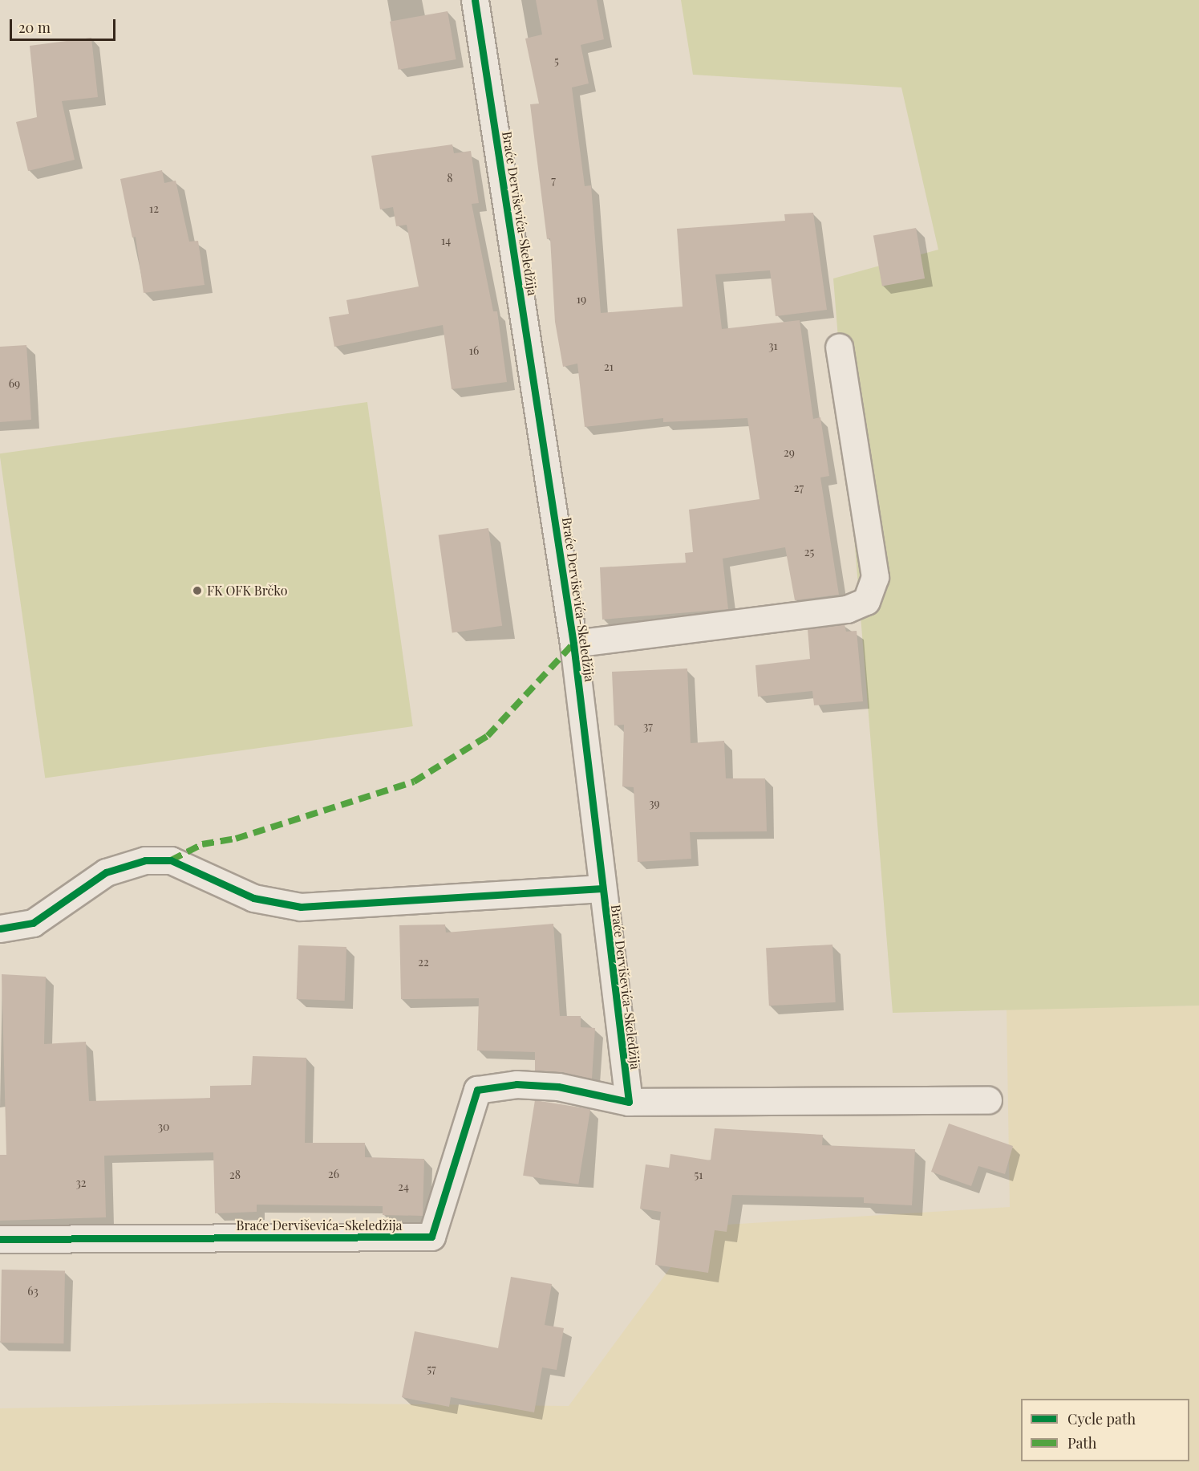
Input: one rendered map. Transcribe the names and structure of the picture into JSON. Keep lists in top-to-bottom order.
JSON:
{
  "streets": {
    "street": ["Braće Derviševića-Skeledžija"]
  },
  "places": ["FK OFK Brčko"],
  "house_numbers": [
    "5",
    "8",
    "7",
    "12",
    "14",
    "19",
    "31",
    "16",
    "21",
    "69",
    "29",
    "27",
    "25",
    "37",
    "39",
    "22",
    "30",
    "26",
    "28",
    "51",
    "32",
    "24",
    "63",
    "57"
  ],
  "legend": ["Cycle path", "Path"],
  "scale_bar": "20 m"
}
